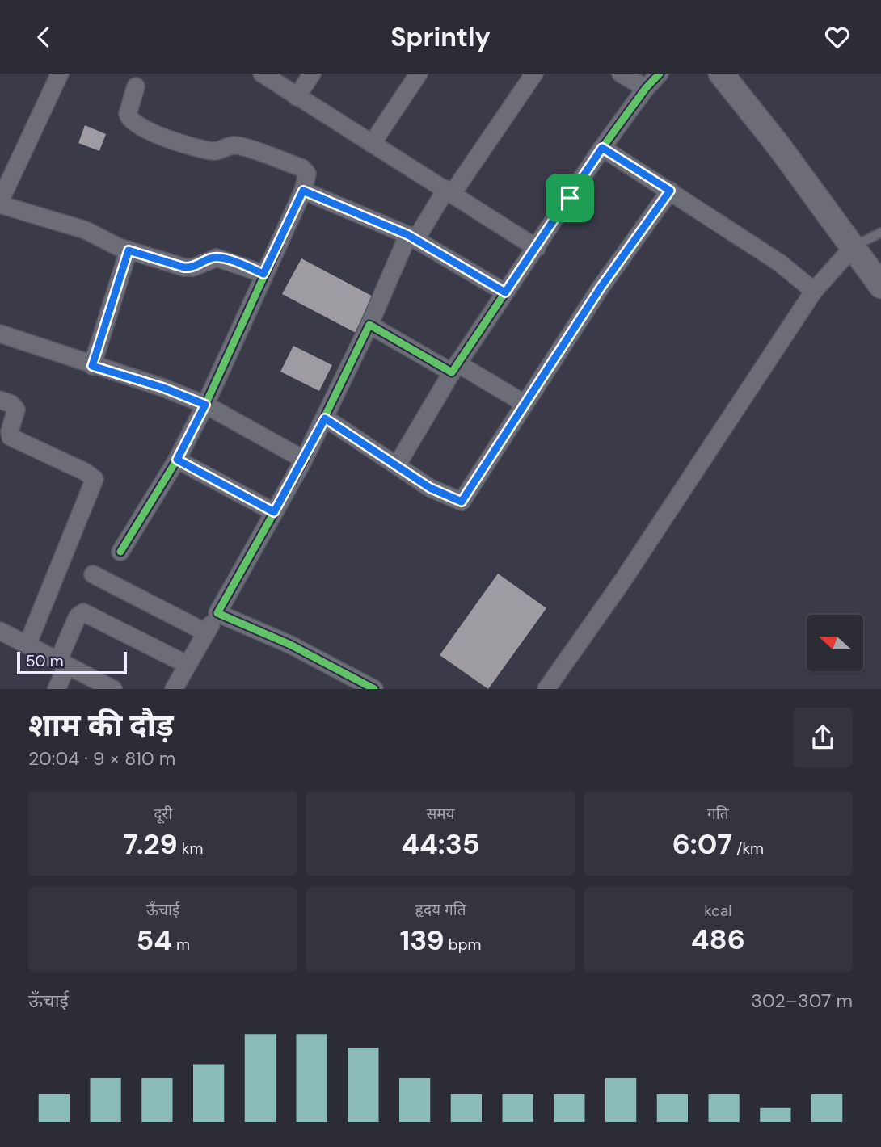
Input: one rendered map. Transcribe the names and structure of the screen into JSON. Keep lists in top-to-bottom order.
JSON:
{
  "scale_bar": "50 m",
  "north": "left",
  "page": {
    "header": "Sprintly",
    "scale": "50 m",
    "heading": ["शाम की दौड़", "20:04 · 9 × 810 m"],
    "stats": [
      ["दूरी", "7.29 km"],
      ["समय", "44:35"],
      ["गति", "6:07 /km"],
      ["ऊँचाई", "54 m"],
      ["हृदय गति", "139 bpm"],
      ["kcal", "486"]
    ],
    "chart": ["ऊँचाई", "302–307 m"]
  }
}
